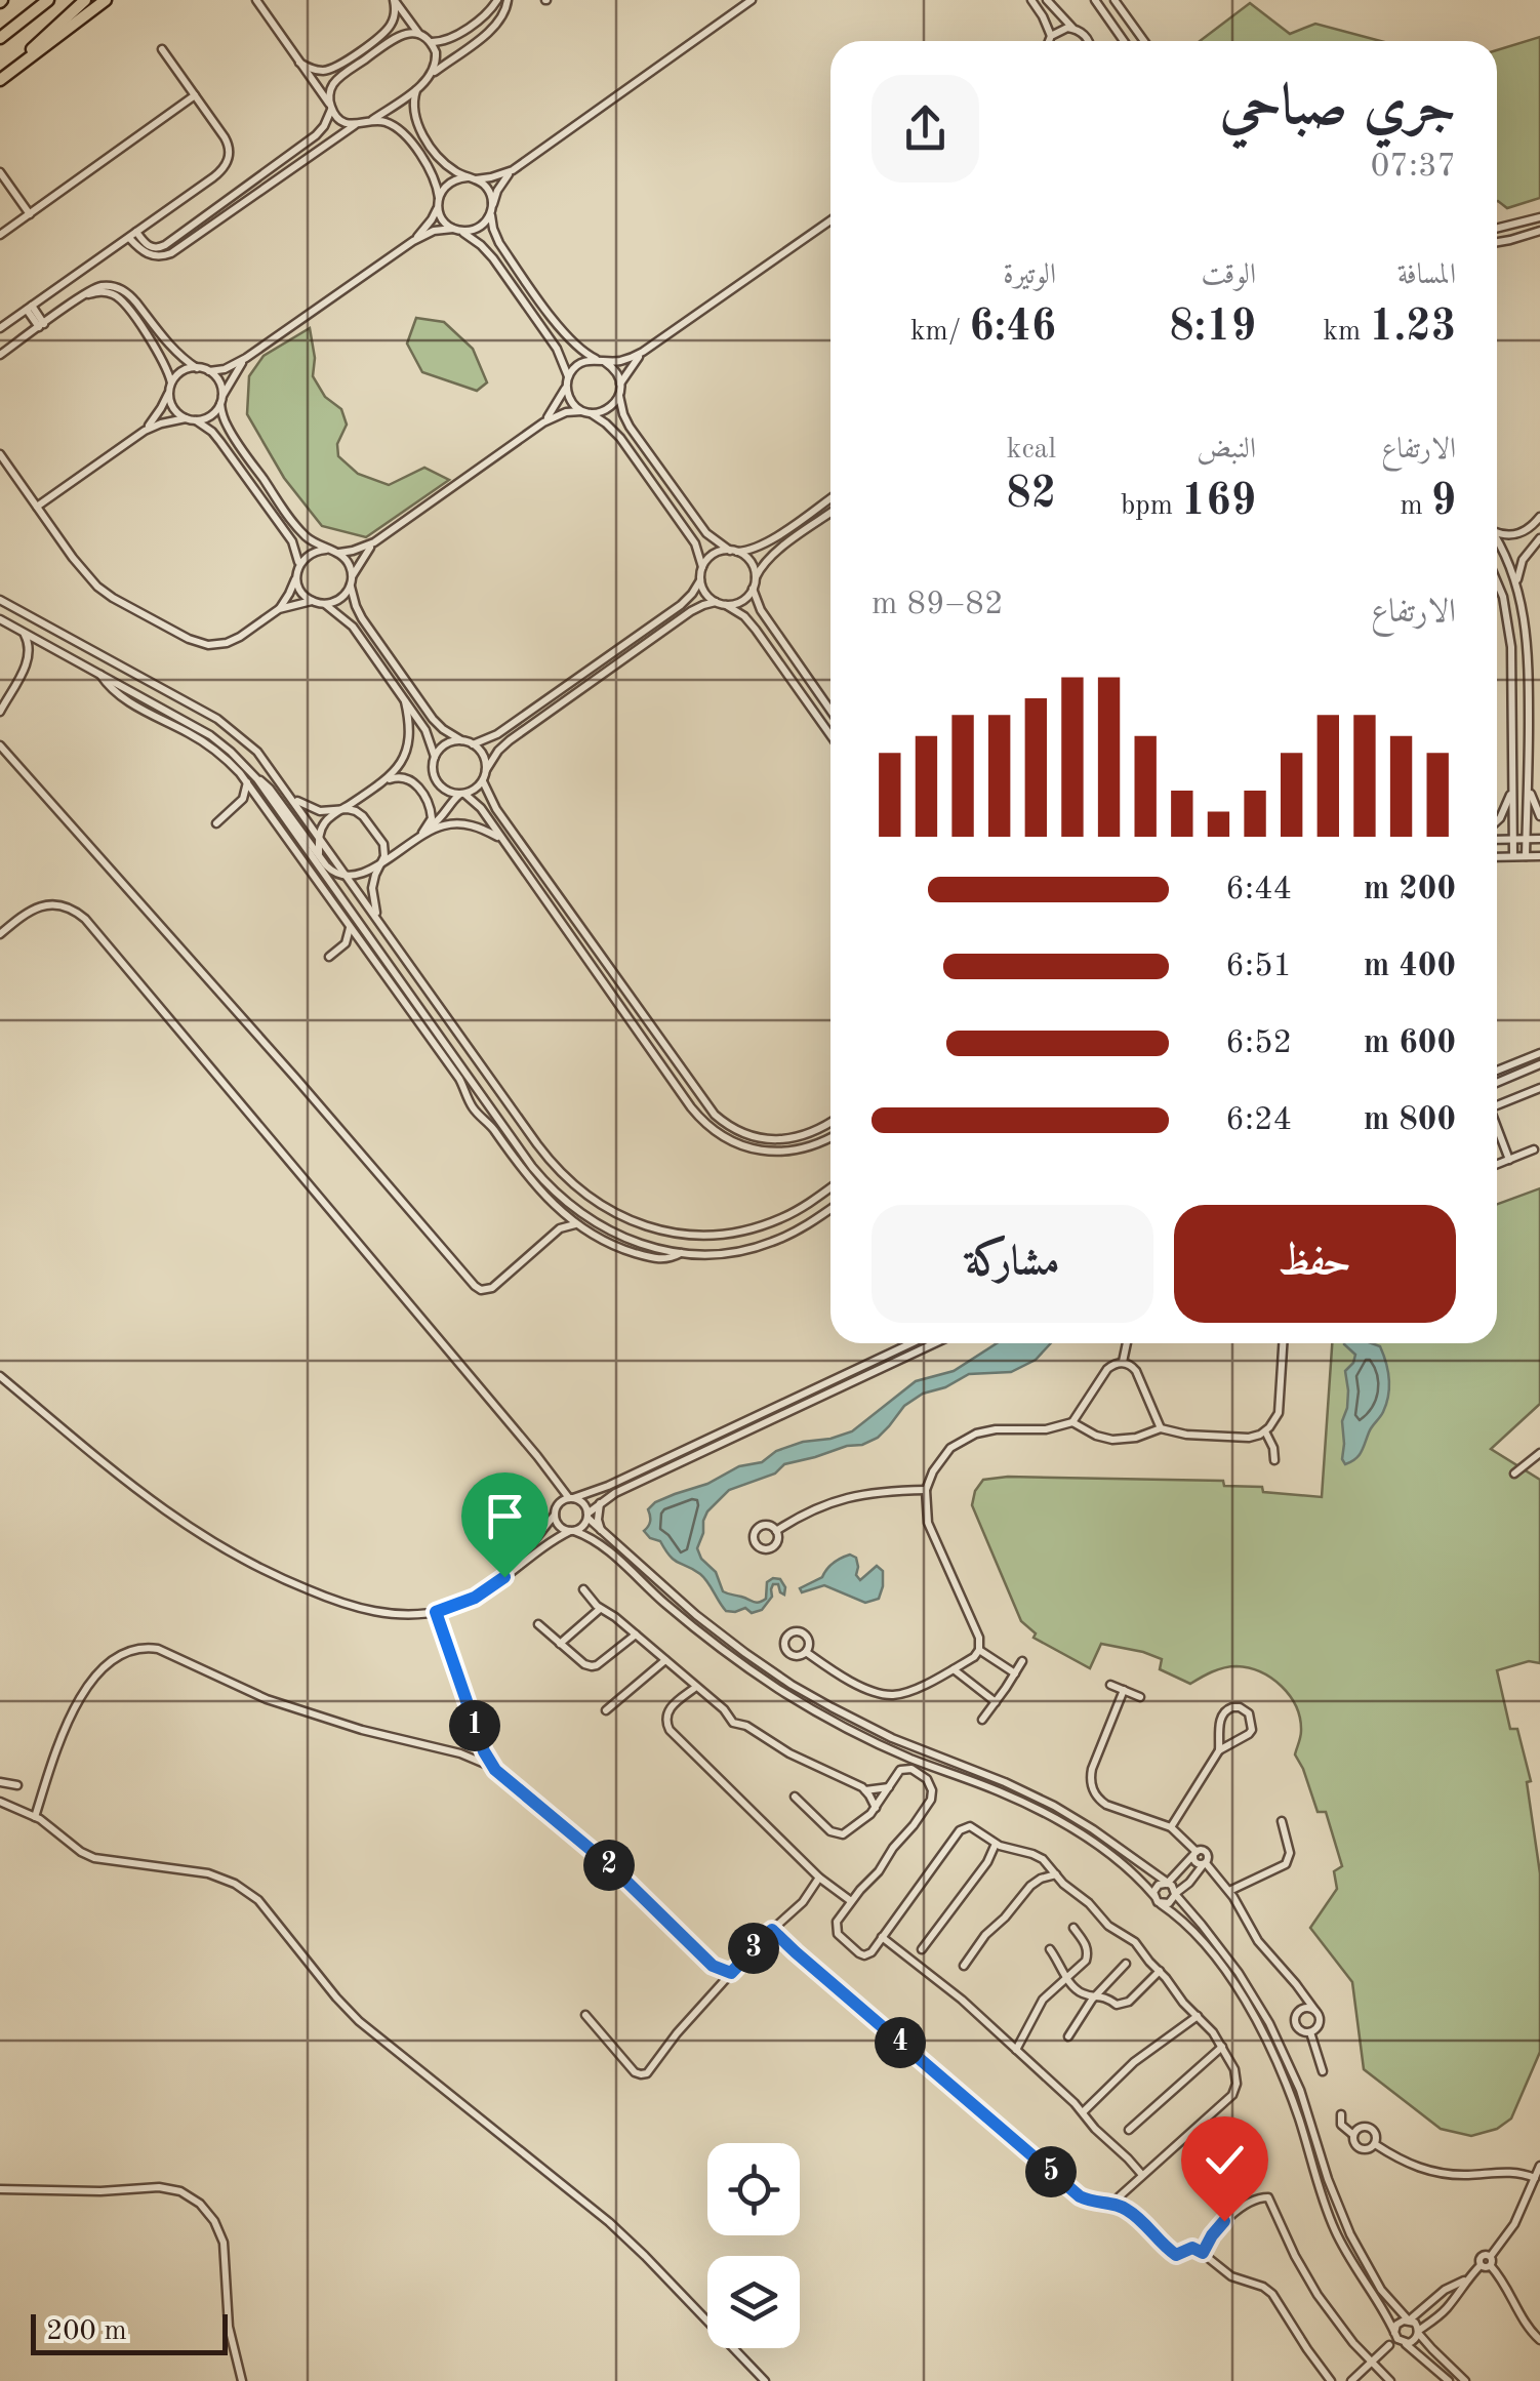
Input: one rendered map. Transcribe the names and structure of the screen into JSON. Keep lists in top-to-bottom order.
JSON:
{
  "scale_bar": "200 m",
  "page": {
    "heading": ["جري صباحي", "07:37"],
    "stats": [
      ["المسافة", "1.23 km"],
      ["الوقت", "8:19"],
      ["الوتيرة", "6:46 /km"],
      ["الارتفاع", "9 m"],
      ["النبض", "169 bpm"],
      ["kcal", "82"]
    ],
    "chart": ["الارتفاع", "82–89 m"],
    "list": [
      {
        "name": "200 m",
        "note": "6:44"
      },
      {
        "name": "400 m",
        "note": "6:51"
      },
      {
        "name": "600 m",
        "note": "6:52"
      },
      {
        "name": "800 m",
        "note": "6:24"
      }
    ],
    "buttons": ["حفظ", "مشاركة"],
    "pins": [
      "1",
      "2",
      "3",
      "4",
      "5"
    ],
    "scale": "200 m"
  }
}
